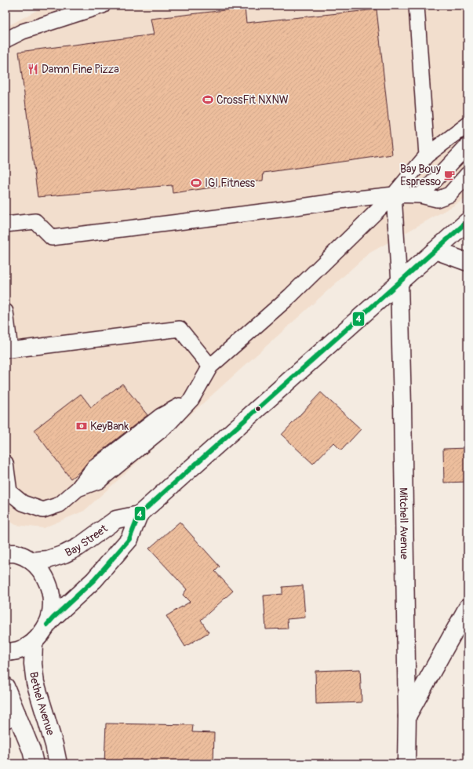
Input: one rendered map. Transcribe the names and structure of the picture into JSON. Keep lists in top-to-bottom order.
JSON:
{
  "streets": {
    "main road": ["Mitchell Avenue", "Bay Street", "Bethel Avenue"]
  },
  "crossings": [
    ["Mitchell Avenue", "Bay Street"]
  ],
  "places": {
    "restaurant": ["Damn Fine Pizza"],
    "sports": ["CrossFit NXNW", "IGI Fitness"],
    "cafe": ["Bay Bouy Espresso"],
    "bank": ["KeyBank"]
  },
  "lines": ["transit line 4"]
}
